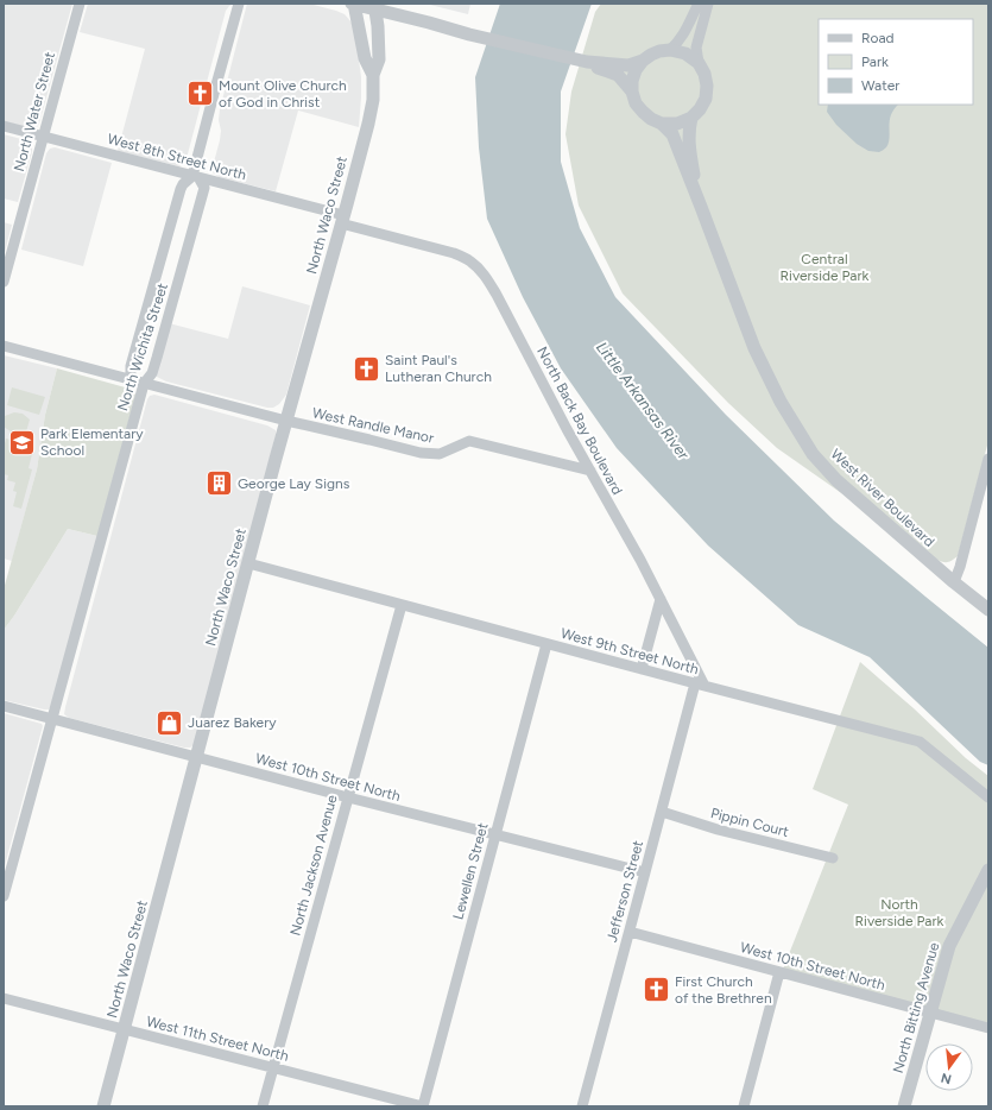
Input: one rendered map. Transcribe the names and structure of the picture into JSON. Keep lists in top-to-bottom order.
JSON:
{
  "streets": {
    "street": [
      "North Water Street",
      "West 8th Street North",
      "North Waco Street",
      "North Wichita Street",
      "North Back Bay Boulevard",
      "West Randle Manor",
      "West River Boulevard",
      "West 9th Street North",
      "West 10th Street North",
      "Pippin Court",
      "North Jackson Avenue",
      "Lewellen Street",
      "Jefferson Street",
      "North Bitting Avenue",
      "West 11th Street North"
    ]
  },
  "crossings": [
    ["North Water Street", "West 8th Street North"],
    ["West 8th Street North", "North Waco Street"],
    ["West 8th Street North", "North Wichita Street"],
    ["West 8th Street North", "North Back Bay Boulevard"],
    ["North Waco Street", "West Randle Manor"],
    ["North Waco Street", "West 9th Street North"],
    ["North Waco Street", "West 10th Street North"],
    ["North Waco Street", "West 11th Street North"],
    ["North Wichita Street", "West 10th Street North"],
    ["North Back Bay Boulevard", "West Randle Manor"],
    ["North Back Bay Boulevard", "West 9th Street North"],
    ["North Back Bay Boulevard", "Jefferson Street"],
    ["West 9th Street North", "North Jackson Avenue"],
    ["West 9th Street North", "Lewellen Street"],
    ["West 9th Street North", "Jefferson Street"],
    ["West 10th Street North", "North Jackson Avenue"],
    ["West 10th Street North", "Lewellen Street"],
    ["West 10th Street North", "Jefferson Street"],
    ["West 10th Street North", "North Bitting Avenue"],
    ["Pippin Court", "Jefferson Street"],
    ["North Jackson Avenue", "West 11th Street North"],
    ["Lewellen Street", "West 11th Street North"]
  ],
  "water": ["Little Arkansas River"],
  "parks": ["Central Riverside Park", "North Riverside Park"],
  "places": {
    "church": ["Mount Olive Church of God in Christ", "Saint Paul's Lutheran Church", "First Church of the Brethren"],
    "school or university": ["Park Elementary School"],
    "building": ["George Lay Signs"],
    "shop": ["Juarez Bakery"]
  },
  "legend": ["Road", "Park", "Water"],
  "north": "bottom"
}
